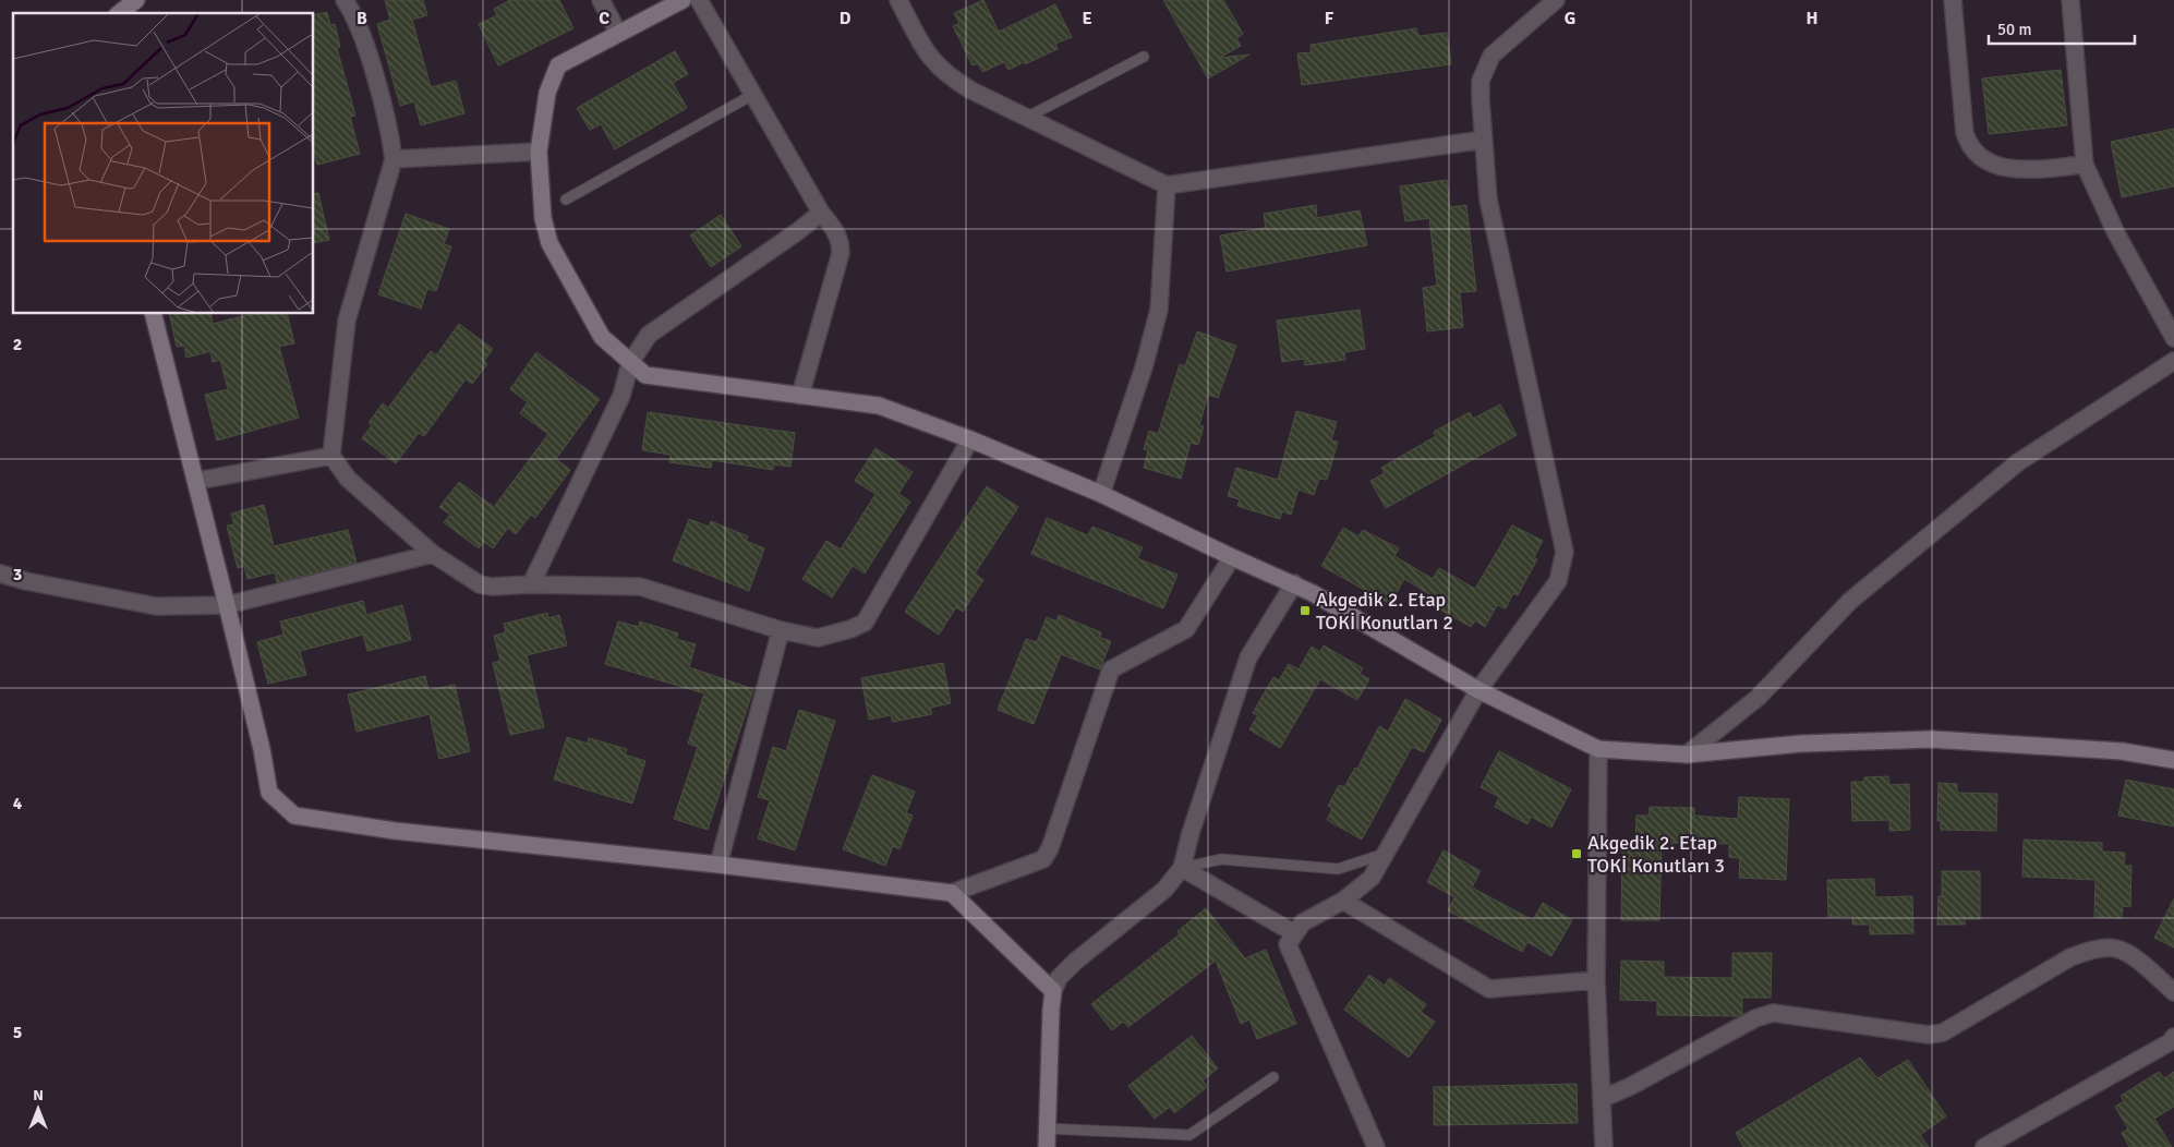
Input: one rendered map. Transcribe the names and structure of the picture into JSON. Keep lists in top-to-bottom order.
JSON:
{
  "places": {
    "transit": ["Akgedik 2. Etap TOKİ Konutları 2", "Akgedik 2. Etap TOKİ Konutları 3"]
  },
  "scale_bar": "50 m",
  "north": "top",
  "grid": {
    "columns": [
      "B",
      "C",
      "D",
      "E",
      "F",
      "G",
      "H"
    ],
    "rows": [
      "2",
      "3",
      "4",
      "5"
    ]
  }
}
